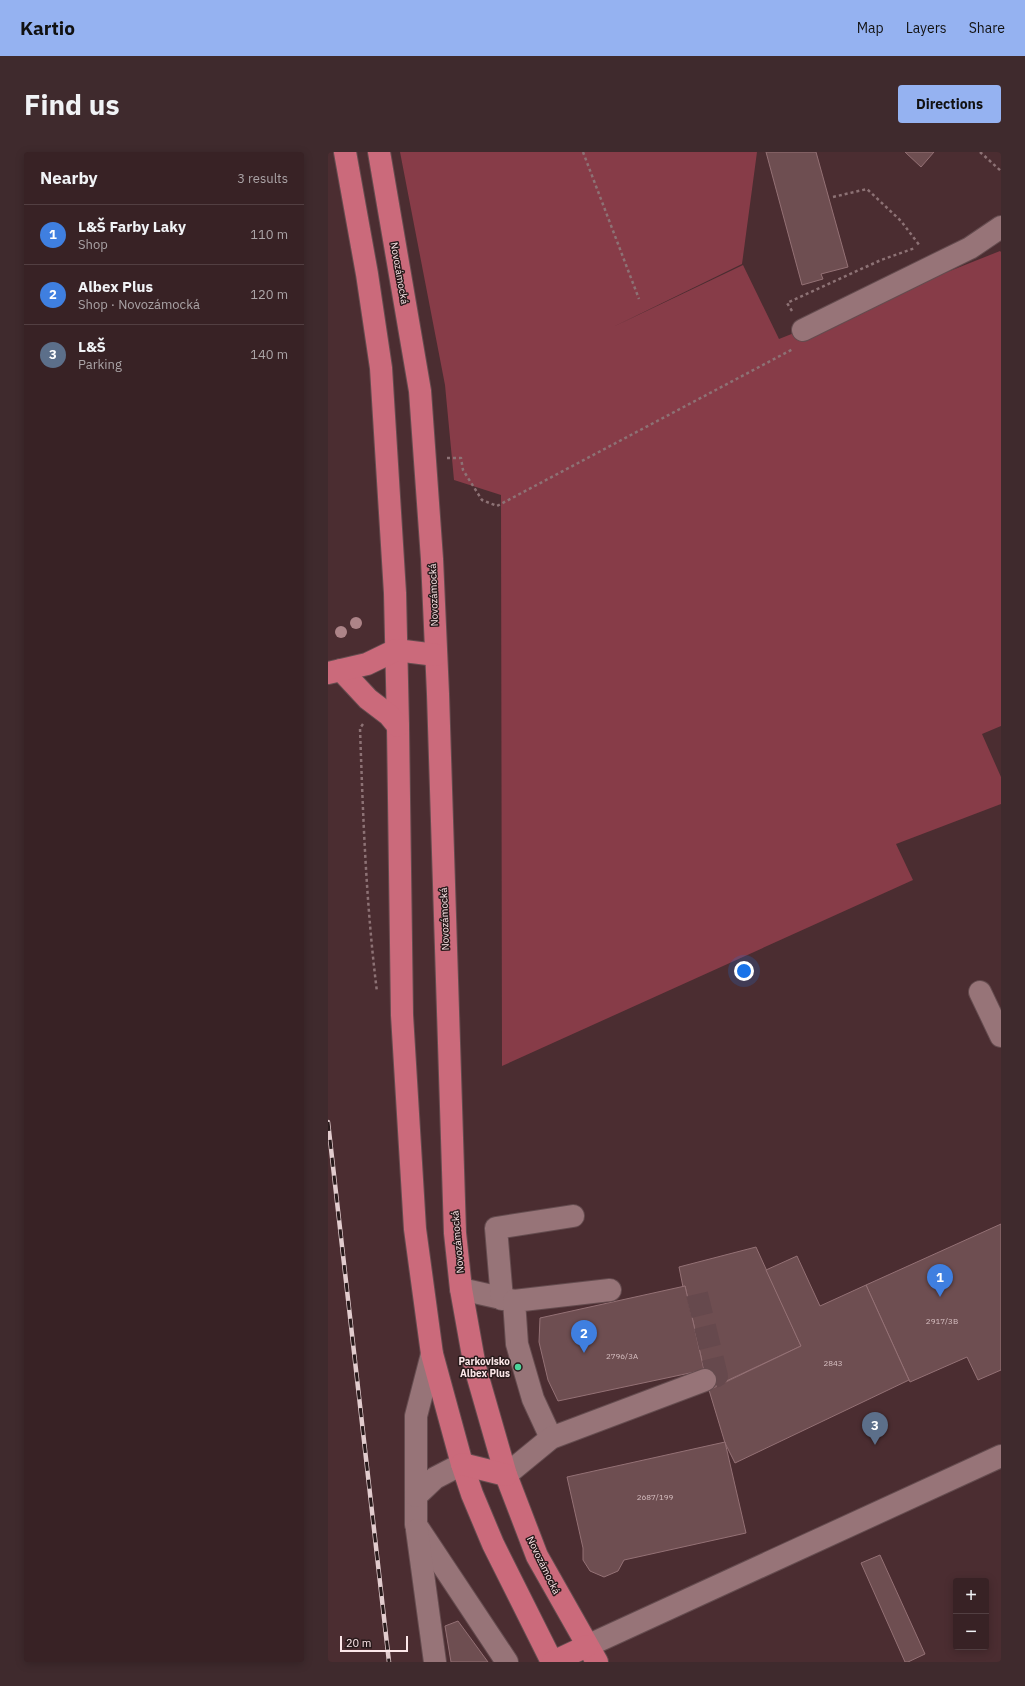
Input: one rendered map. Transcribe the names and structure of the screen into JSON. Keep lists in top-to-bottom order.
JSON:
{
  "streets": {
    "main road": ["Novozámocká"]
  },
  "places": ["Parkovisko Albex Plus"],
  "house_numbers": [
    "2917/3B",
    "2796/3A",
    "2843",
    "2687/199"
  ],
  "scale_bar": "20 m",
  "page": {
    "header": "Kartio",
    "nav": ["Map", "Layers", "Share"],
    "buttons": "Directions",
    "title": "Find us",
    "heading": ["Nearby", "3 results"],
    "list": [
      {
        "mark": "1",
        "name": "L&Š Farby Laky",
        "note": "Shop",
        "value": "110 m"
      },
      {
        "mark": "2",
        "name": "Albex Plus",
        "note": "Shop · Novozámocká",
        "value": "120 m"
      },
      {
        "mark": "3",
        "name": "L&Š",
        "note": "Parking",
        "value": "140 m"
      }
    ],
    "pins": ["1", "2", "3"],
    "map_buttons": ["+", "−"],
    "scale": "20 m"
  }
}
